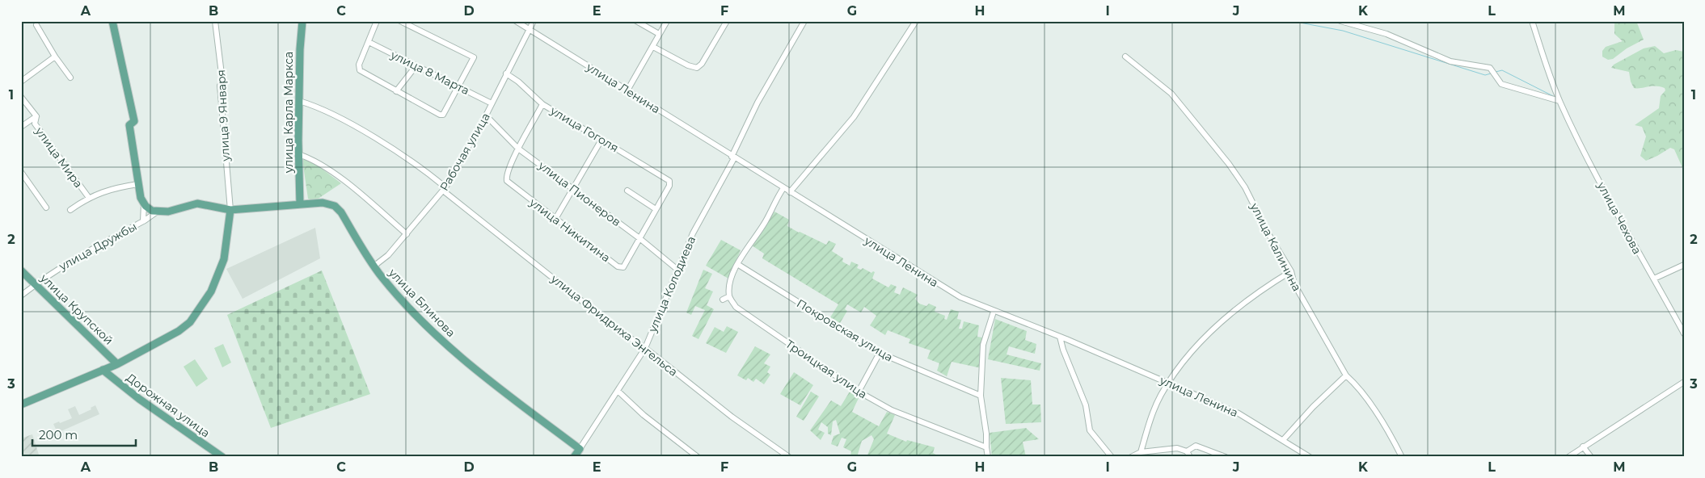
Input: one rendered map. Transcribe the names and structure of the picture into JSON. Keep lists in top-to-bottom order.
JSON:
{
  "streets": {
    "main road": [
      "улица Карла Маркса",
      "улица Блинова",
      "улица Крупской",
      "Дорожная улица"
    ],
    "street": [
      "улица 8 Марта",
      "улица Ленина",
      "улица 9 Января",
      "улица Гоголя",
      "Рабочая улица",
      "улица Мира",
      "улица Пионеров",
      "улица Чехова",
      "улица Никитина",
      "улица Дружбы",
      "улица Калинина",
      "улица Колодиева",
      "улица Фридриха Энгельса",
      "Покровская улица",
      "Троицкая улица"
    ]
  },
  "crossings": [
    ["улица 8 Марта", "Рабочая улица"],
    ["улица Ленина", "Рабочая улица"],
    ["улица Ленина", "улица Колодиева"],
    ["улица Карла Маркса", "улица Блинова"],
    ["улица Карла Маркса", "улица Фридриха Энгельса"],
    ["улица 9 Января", "улица Блинова"],
    ["улица Гоголя", "Рабочая улица"],
    ["улица Гоголя", "улица Никитина"],
    ["Рабочая улица", "улица Пионеров"],
    ["Рабочая улица", "улица Блинова"],
    ["Рабочая улица", "улица Фридриха Энгельса"],
    ["улица Пионеров", "улица Никитина"],
    ["улица Пионеров", "улица Колодиева"],
    ["улица Дружбы", "улица Блинова"],
    ["улица Дружбы", "улица Крупской"],
    ["улица Колодиева", "улица Блинова"],
    ["улица Колодиева", "улица Фридриха Энгельса"]
  ],
  "scale_bar": "200 m",
  "grid": {
    "columns": [
      "A",
      "B",
      "C",
      "D",
      "E",
      "F",
      "G",
      "H",
      "I",
      "J",
      "K",
      "L",
      "M"
    ],
    "rows": ["1", "2", "3"]
  }
}
